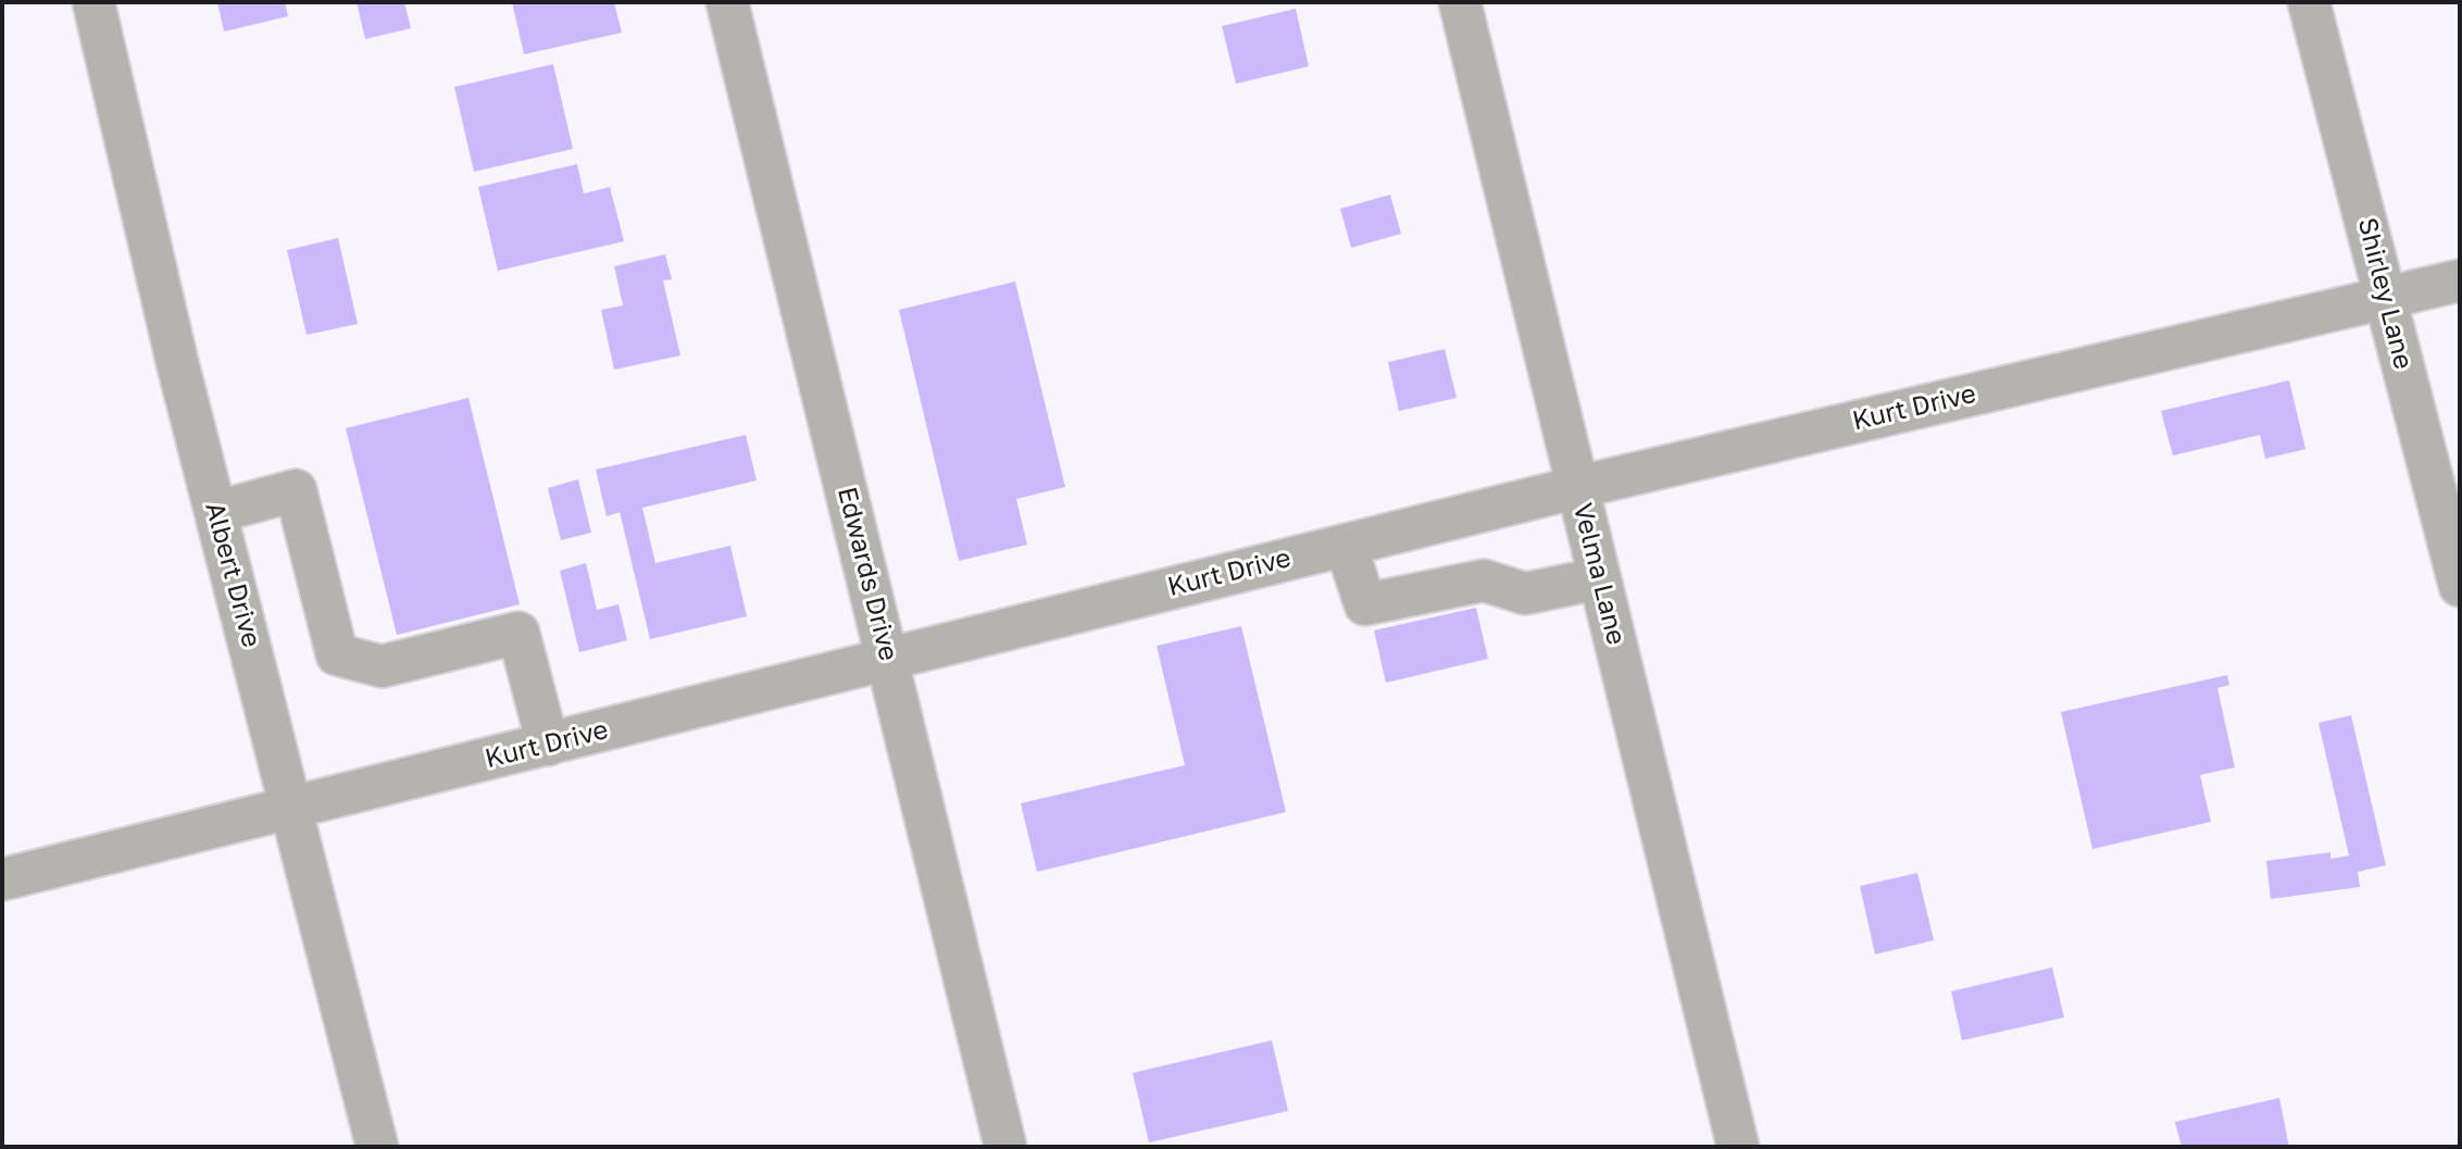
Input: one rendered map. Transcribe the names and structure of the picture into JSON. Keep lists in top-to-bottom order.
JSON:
{
  "streets": {
    "street": [
      "Shirley Lane",
      "Kurt Drive",
      "Edwards Drive",
      "Velma Lane",
      "Albert Drive"
    ]
  },
  "crossings": [
    ["Shirley Lane", "Kurt Drive"],
    ["Kurt Drive", "Edwards Drive"],
    ["Kurt Drive", "Velma Lane"],
    ["Kurt Drive", "Albert Drive"]
  ]
}
